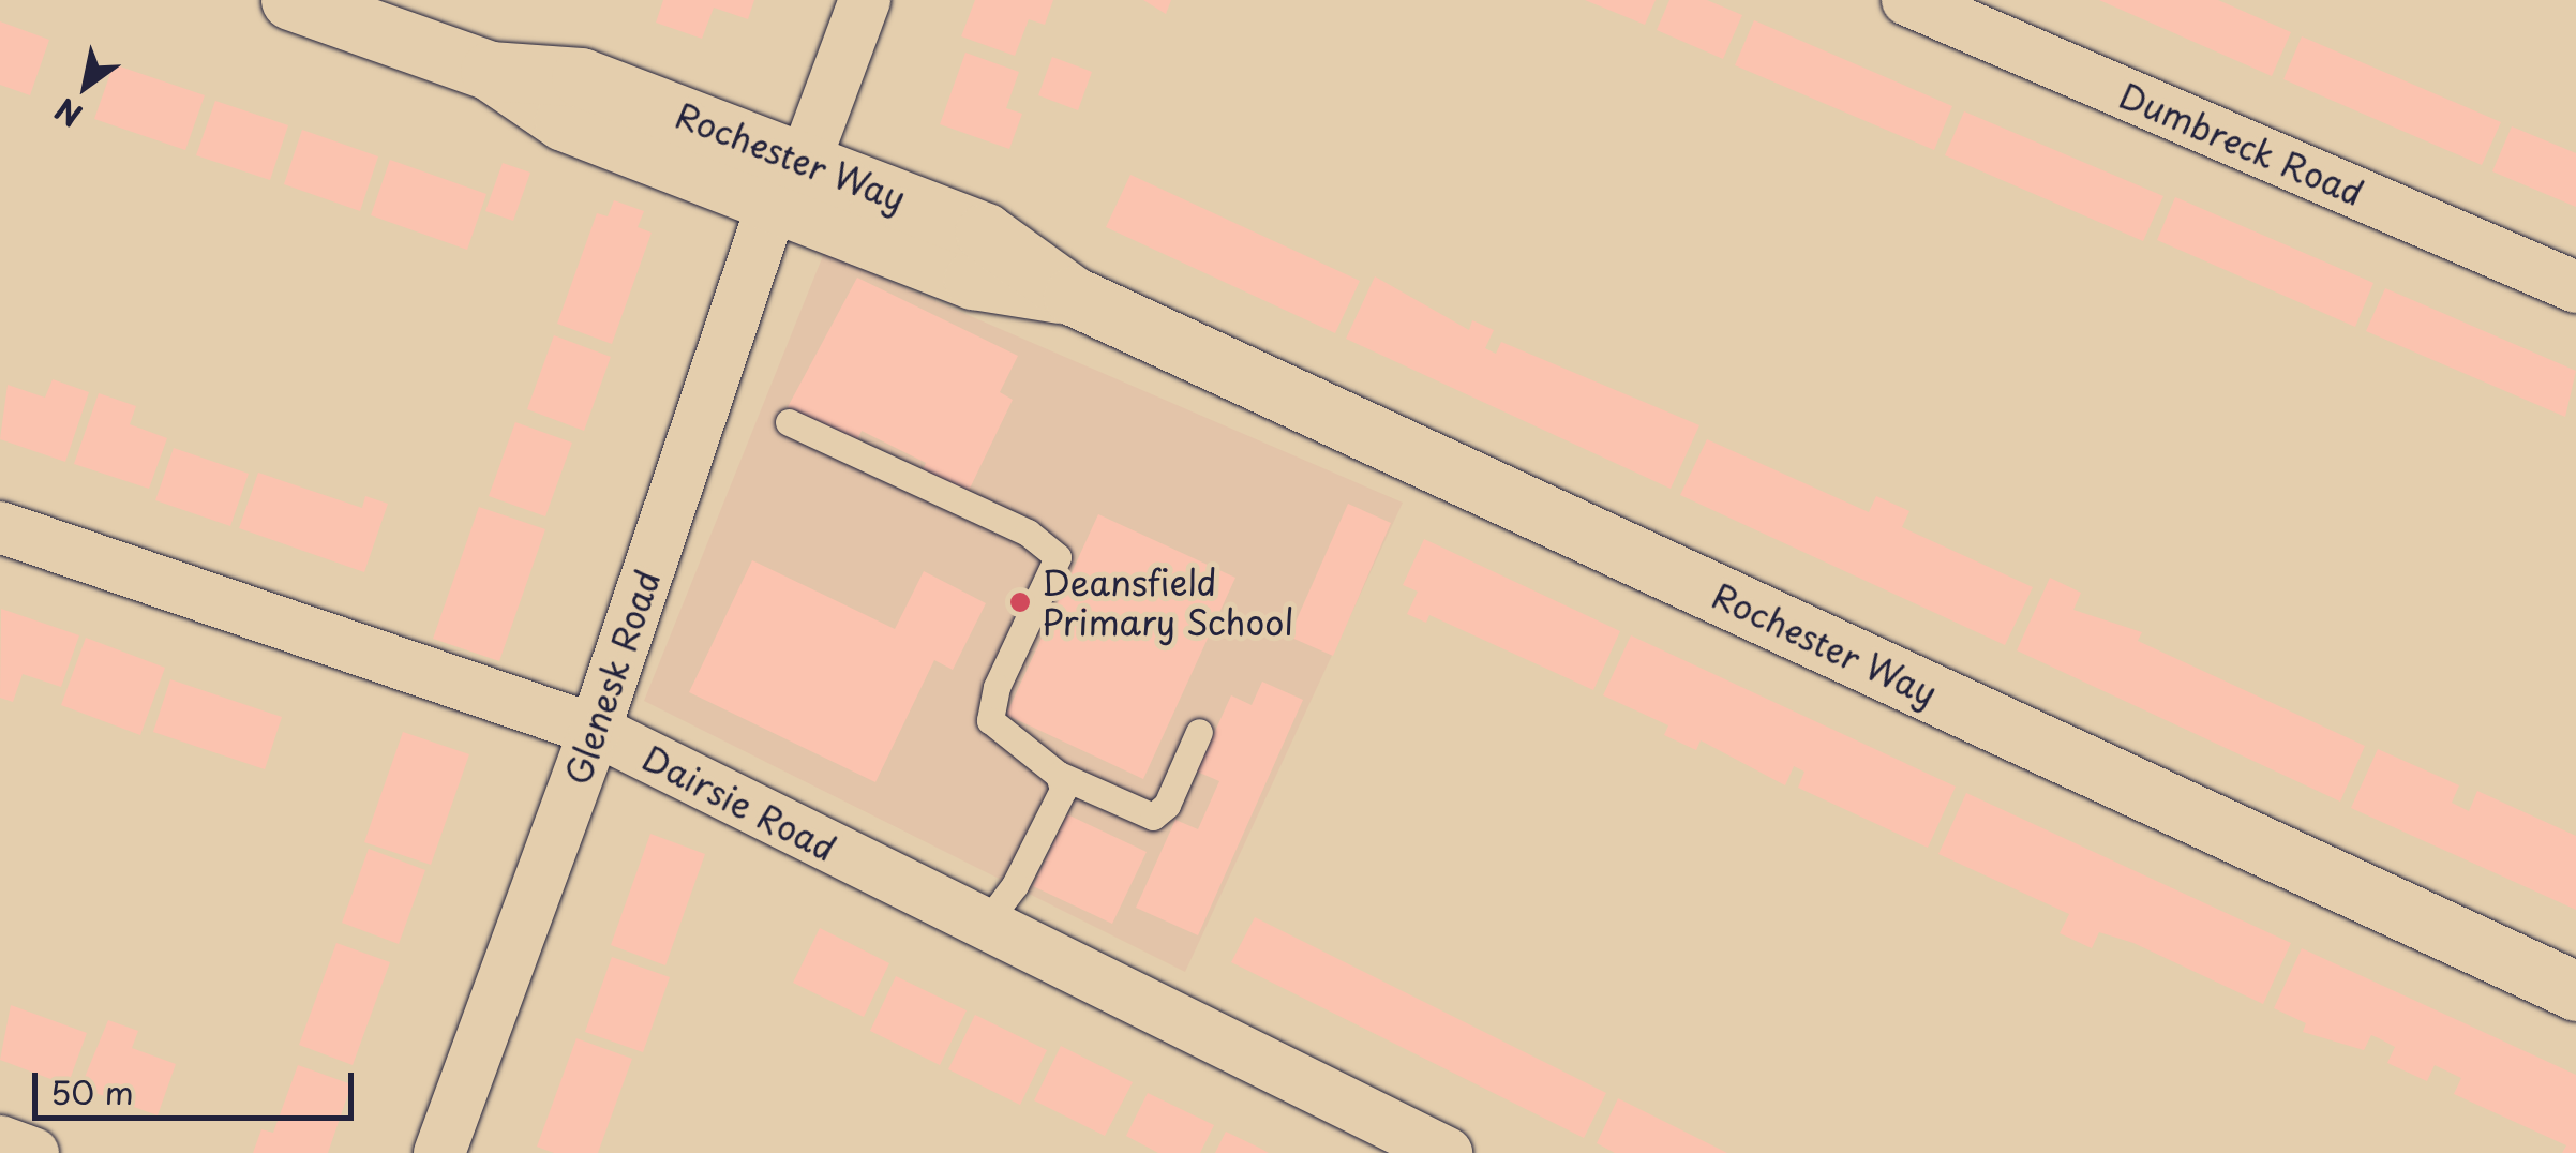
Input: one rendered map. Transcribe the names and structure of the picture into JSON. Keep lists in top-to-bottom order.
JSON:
{
  "streets": {
    "street": [
      "Dumbreck Road",
      "Rochester Way",
      "Glenesk Road",
      "Dairsie Road"
    ]
  },
  "crossings": [
    ["Rochester Way", "Glenesk Road"],
    ["Glenesk Road", "Dairsie Road"]
  ],
  "places": ["Deansfield Primary School"],
  "scale_bar": "50 m",
  "north": "bottom left"
}
